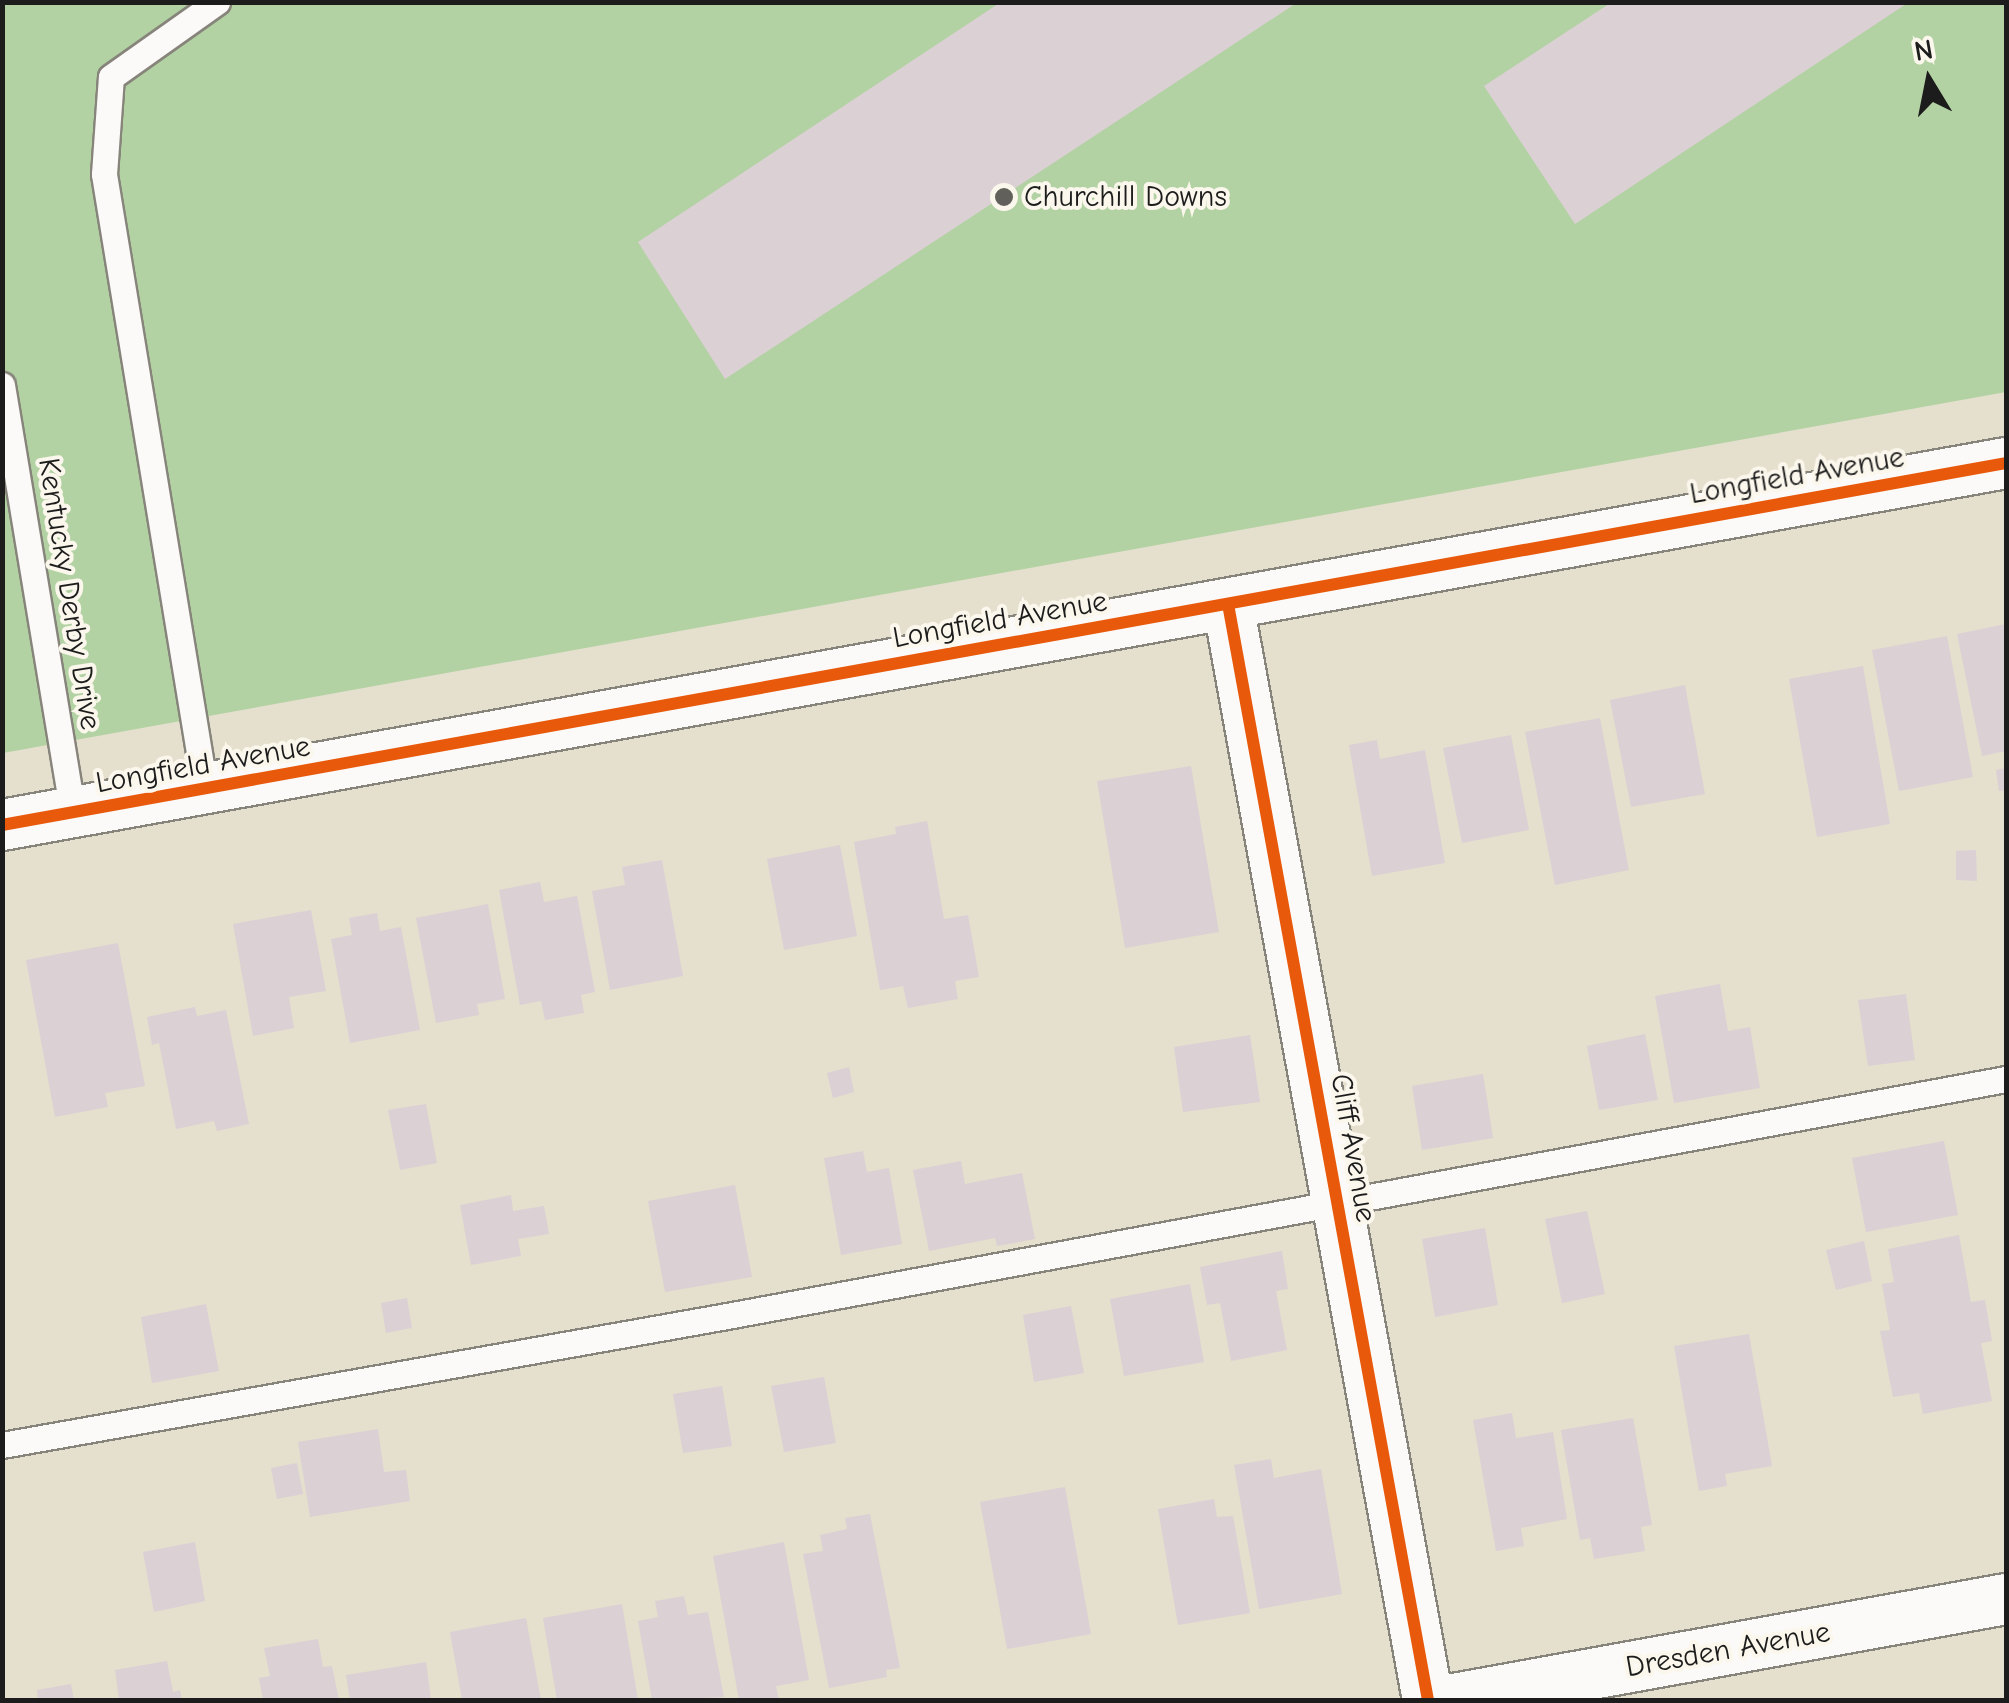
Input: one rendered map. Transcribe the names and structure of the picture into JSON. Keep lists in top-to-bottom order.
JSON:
{
  "streets": {
    "street": ["Longfield Avenue", "Cliff Avenue", "Dresden Avenue"],
    "lane": ["Kentucky Derby Drive"]
  },
  "crossings": [
    ["Longfield Avenue", "Kentucky Derby Drive"],
    ["Longfield Avenue", "Cliff Avenue"]
  ],
  "places": ["Churchill Downs"],
  "north": "top"
}
